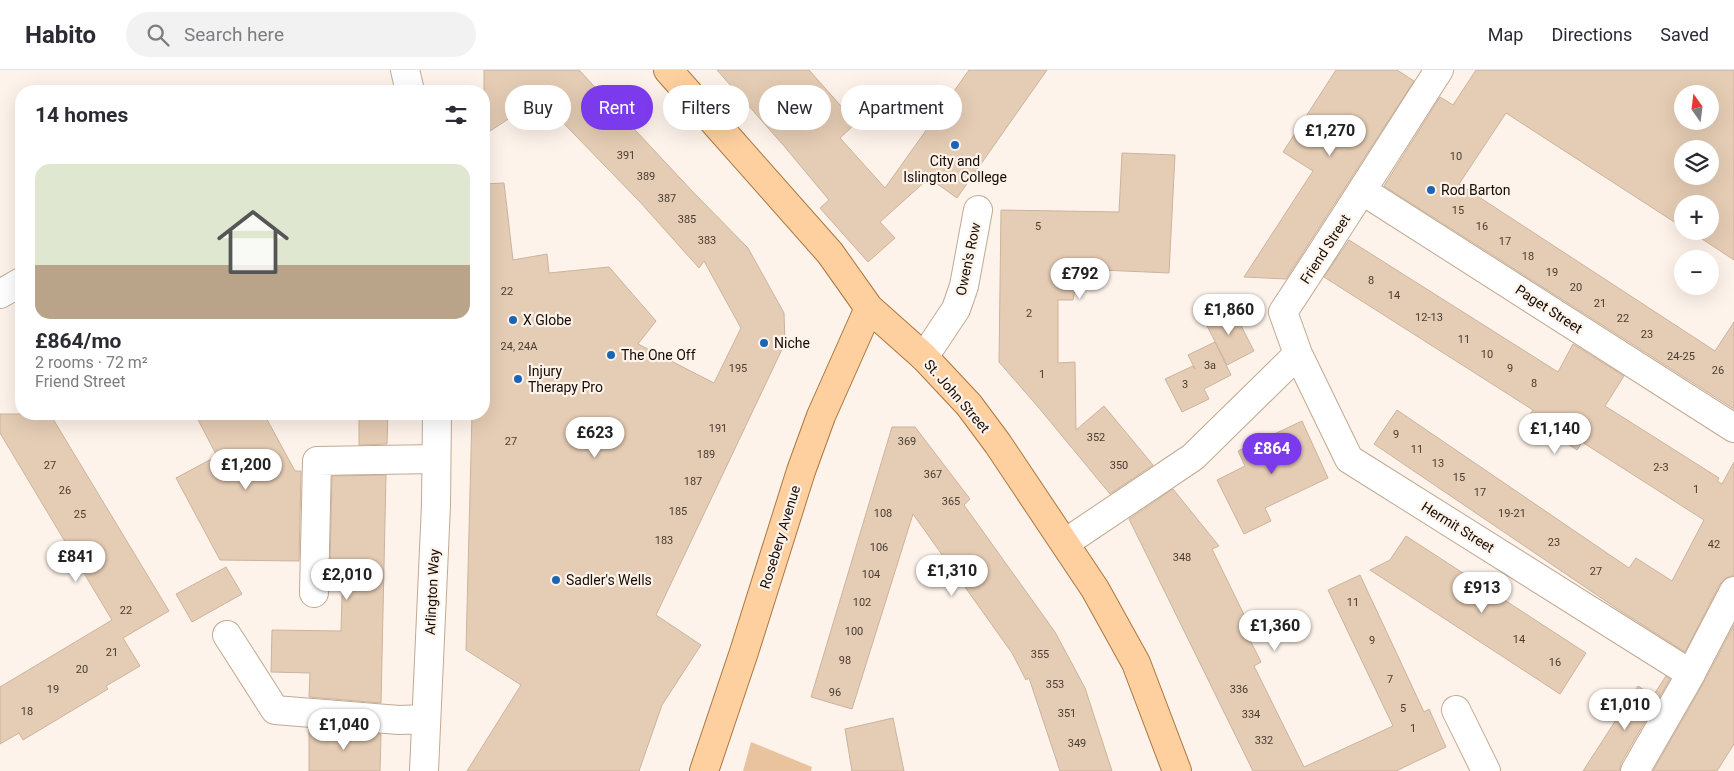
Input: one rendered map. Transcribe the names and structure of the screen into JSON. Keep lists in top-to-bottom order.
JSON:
{
  "streets": {
    "main road": ["St. John Street", "Rosebery Avenue"],
    "street": [
      "Friend Street",
      "Owen's Row",
      "Paget Street",
      "Hermit Street",
      "Arlington Way"
    ]
  },
  "crossings": [
    ["Friend Street", "Paget Street"],
    ["Friend Street", "Hermit Street"],
    ["Owen's Row", "St. John Street"],
    ["St. John Street", "Rosebery Avenue"]
  ],
  "places": [
    "City and Islington College",
    "Rod Barton",
    "X Globe",
    "Niche",
    "The One Off",
    "Injury Therapy Pro",
    "Sadler's Wells"
  ],
  "house_numbers": [
    "391",
    "10",
    "389",
    "387",
    "15",
    "385",
    "5",
    "16",
    "383",
    "17",
    "18",
    "19",
    "8",
    "20",
    "22",
    "14",
    "21",
    "2",
    "12-13",
    "22",
    "23",
    "11",
    "24, 24A",
    "10",
    "24-25",
    "3a",
    "195",
    "9",
    "26",
    "1",
    "8",
    "3",
    "191",
    "9",
    "352",
    "27",
    "369",
    "11",
    "189",
    "13",
    "27",
    "350",
    "2-3",
    "367",
    "15",
    "187",
    "1",
    "26",
    "17",
    "365",
    "185",
    "108",
    "19-21",
    "25",
    "183",
    "23",
    "42",
    "106",
    "348",
    "27",
    "104",
    "102",
    "11",
    "22",
    "100",
    "14",
    "9",
    "21",
    "355",
    "98",
    "16",
    "20",
    "7",
    "353",
    "19",
    "336",
    "96",
    "5",
    "18",
    "351",
    "334",
    "1",
    "332",
    "349"
  ],
  "north": "top",
  "page": {
    "header": "Habito",
    "search": "Search here",
    "nav": ["Map", "Directions", "Saved"],
    "map_buttons": ["+", "−"],
    "chip": [
      "Buy",
      "Rent",
      "Filters",
      "New",
      "Apartment"
    ],
    "heading": "14 homes",
    "price": [
      "£1,270",
      "£792",
      "£1,860",
      "£1,140",
      "£623",
      "£864",
      "£1,200",
      "£841",
      "£1,310",
      "£2,010",
      "£913",
      "£1,360",
      "£1,010",
      "£1,040"
    ],
    "list": [
      {
        "name": "£864/mo",
        "note": "2 rooms · 72 m² · Friend Street"
      }
    ]
  }
}
